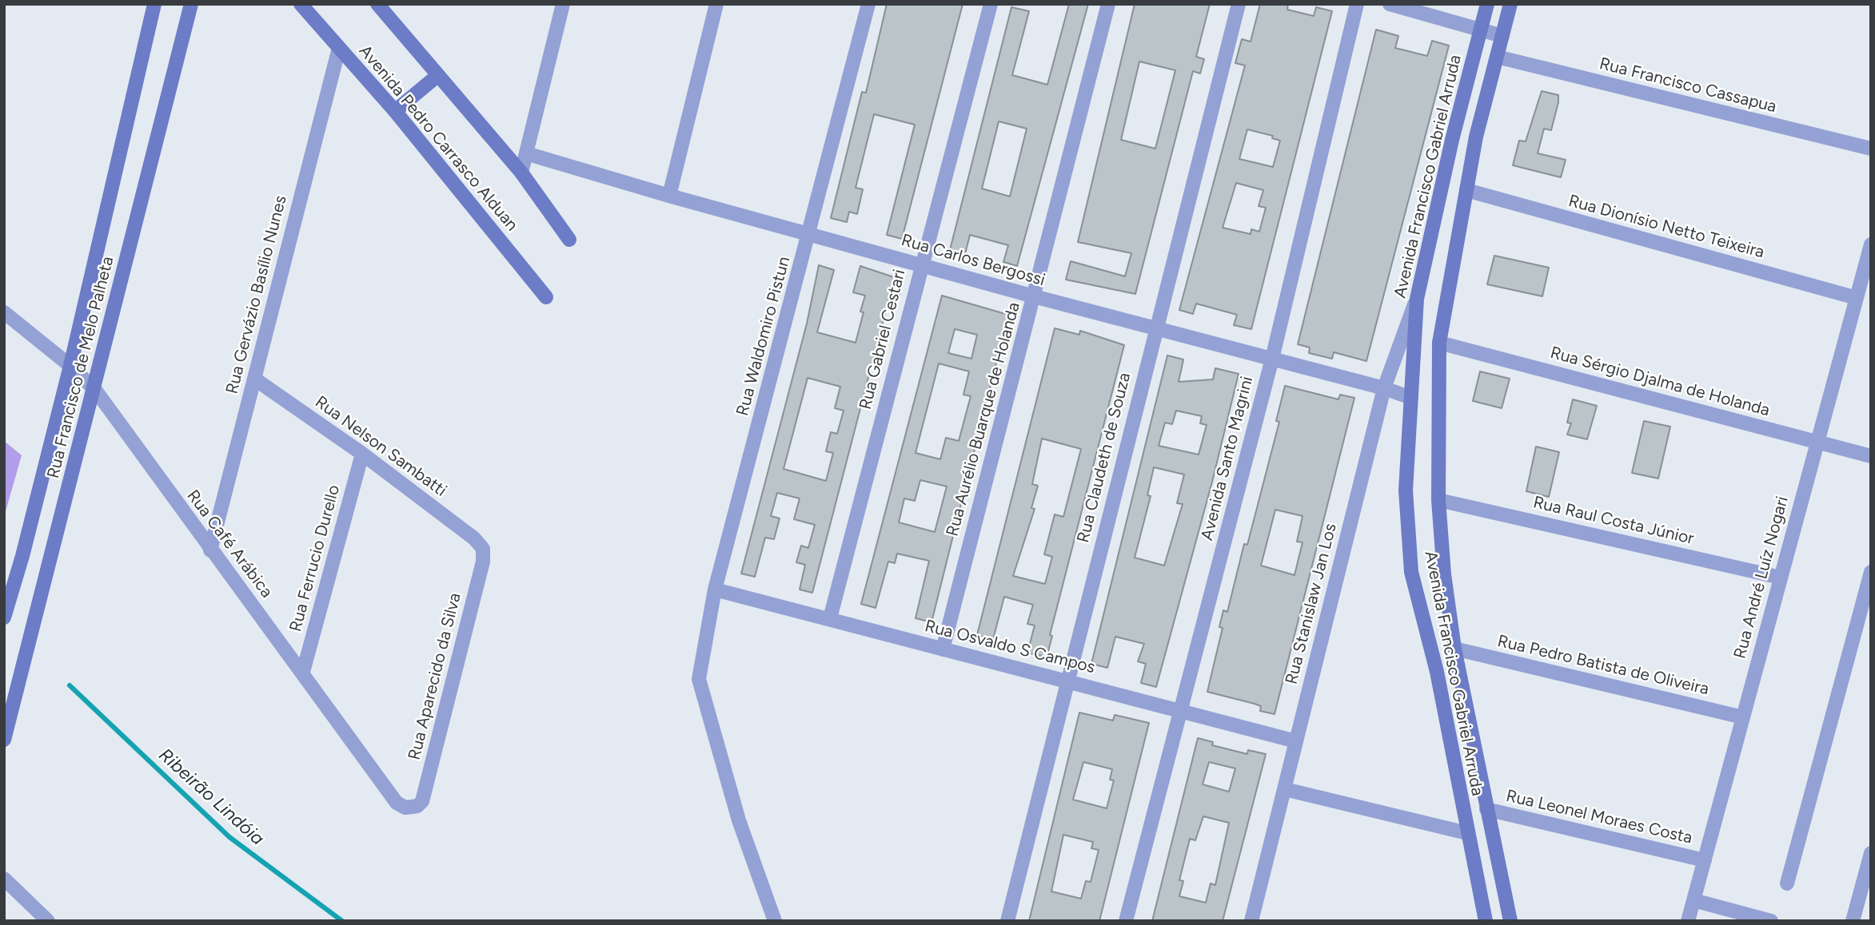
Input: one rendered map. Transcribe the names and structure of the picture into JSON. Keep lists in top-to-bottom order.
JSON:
{
  "streets": {
    "street": [
      "Rua Francisco Cassapua",
      "Avenida Pedro Carrasco Alduan",
      "Avenida Francisco Gabriel Arruda",
      "Rua Dionísio Netto Teixeira",
      "Rua Carlos Bergossi",
      "Rua Gervázio Basílio Nunes",
      "Rua Waldomiro Pistun",
      "Rua Gabriel Cestari",
      "Rua Francisco de Melo Palheta",
      "Rua Sérgio Djalma de Holanda",
      "Rua Aurélio Buarque de Holanda",
      "Rua Nelson Sambatti",
      "Rua Claudeth de Souza",
      "Avenida Santo Magrini",
      "Rua Raul Costa Júnior",
      "Rua Café Arábica",
      "Rua Ferrucio Durello",
      "Rua André Luíz Nogari",
      "Rua Stanislaw Jan Los",
      "Rua Osvaldo S Campos",
      "Rua Pedro Batista de Oliveira",
      "Rua Aparecido da Silva",
      "Rua Leonel Moraes Costa"
    ]
  },
  "crossings": [
    ["Rua Francisco Cassapua", "Avenida Francisco Gabriel Arruda"],
    ["Avenida Pedro Carrasco Alduan", "Rua Gervázio Basílio Nunes"],
    ["Avenida Francisco Gabriel Arruda", "Rua Dionísio Netto Teixeira"],
    ["Avenida Francisco Gabriel Arruda", "Rua Carlos Bergossi"],
    ["Avenida Francisco Gabriel Arruda", "Rua Sérgio Djalma de Holanda"],
    ["Avenida Francisco Gabriel Arruda", "Rua Raul Costa Júnior"],
    ["Avenida Francisco Gabriel Arruda", "Rua Stanislaw Jan Los"],
    ["Avenida Francisco Gabriel Arruda", "Rua Pedro Batista de Oliveira"],
    ["Avenida Francisco Gabriel Arruda", "Rua Leonel Moraes Costa"],
    ["Rua Dionísio Netto Teixeira", "Rua André Luíz Nogari"],
    ["Rua Carlos Bergossi", "Rua Waldomiro Pistun"],
    ["Rua Carlos Bergossi", "Rua Gabriel Cestari"],
    ["Rua Carlos Bergossi", "Rua Aurélio Buarque de Holanda"],
    ["Rua Carlos Bergossi", "Rua Claudeth de Souza"],
    ["Rua Carlos Bergossi", "Avenida Santo Magrini"],
    ["Rua Carlos Bergossi", "Rua Stanislaw Jan Los"],
    ["Rua Gervázio Basílio Nunes", "Rua Nelson Sambatti"],
    ["Rua Gervázio Basílio Nunes", "Rua Café Arábica"],
    ["Rua Waldomiro Pistun", "Rua Osvaldo S Campos"],
    ["Rua Gabriel Cestari", "Rua Osvaldo S Campos"],
    ["Rua Francisco de Melo Palheta", "Rua Café Arábica"],
    ["Rua Sérgio Djalma de Holanda", "Rua André Luíz Nogari"],
    ["Rua Aurélio Buarque de Holanda", "Rua Osvaldo S Campos"],
    ["Rua Nelson Sambatti", "Rua Ferrucio Durello"],
    ["Rua Nelson Sambatti", "Rua Aparecido da Silva"],
    ["Rua Claudeth de Souza", "Rua Osvaldo S Campos"],
    ["Avenida Santo Magrini", "Rua Osvaldo S Campos"],
    ["Rua Raul Costa Júnior", "Rua André Luíz Nogari"],
    ["Rua Café Arábica", "Rua Ferrucio Durello"],
    ["Rua Café Arábica", "Rua Aparecido da Silva"],
    ["Rua André Luíz Nogari", "Rua Pedro Batista de Oliveira"],
    ["Rua André Luíz Nogari", "Rua Leonel Moraes Costa"],
    ["Rua Stanislaw Jan Los", "Rua Osvaldo S Campos"]
  ],
  "water": ["Ribeirão Lindóia"]
}
